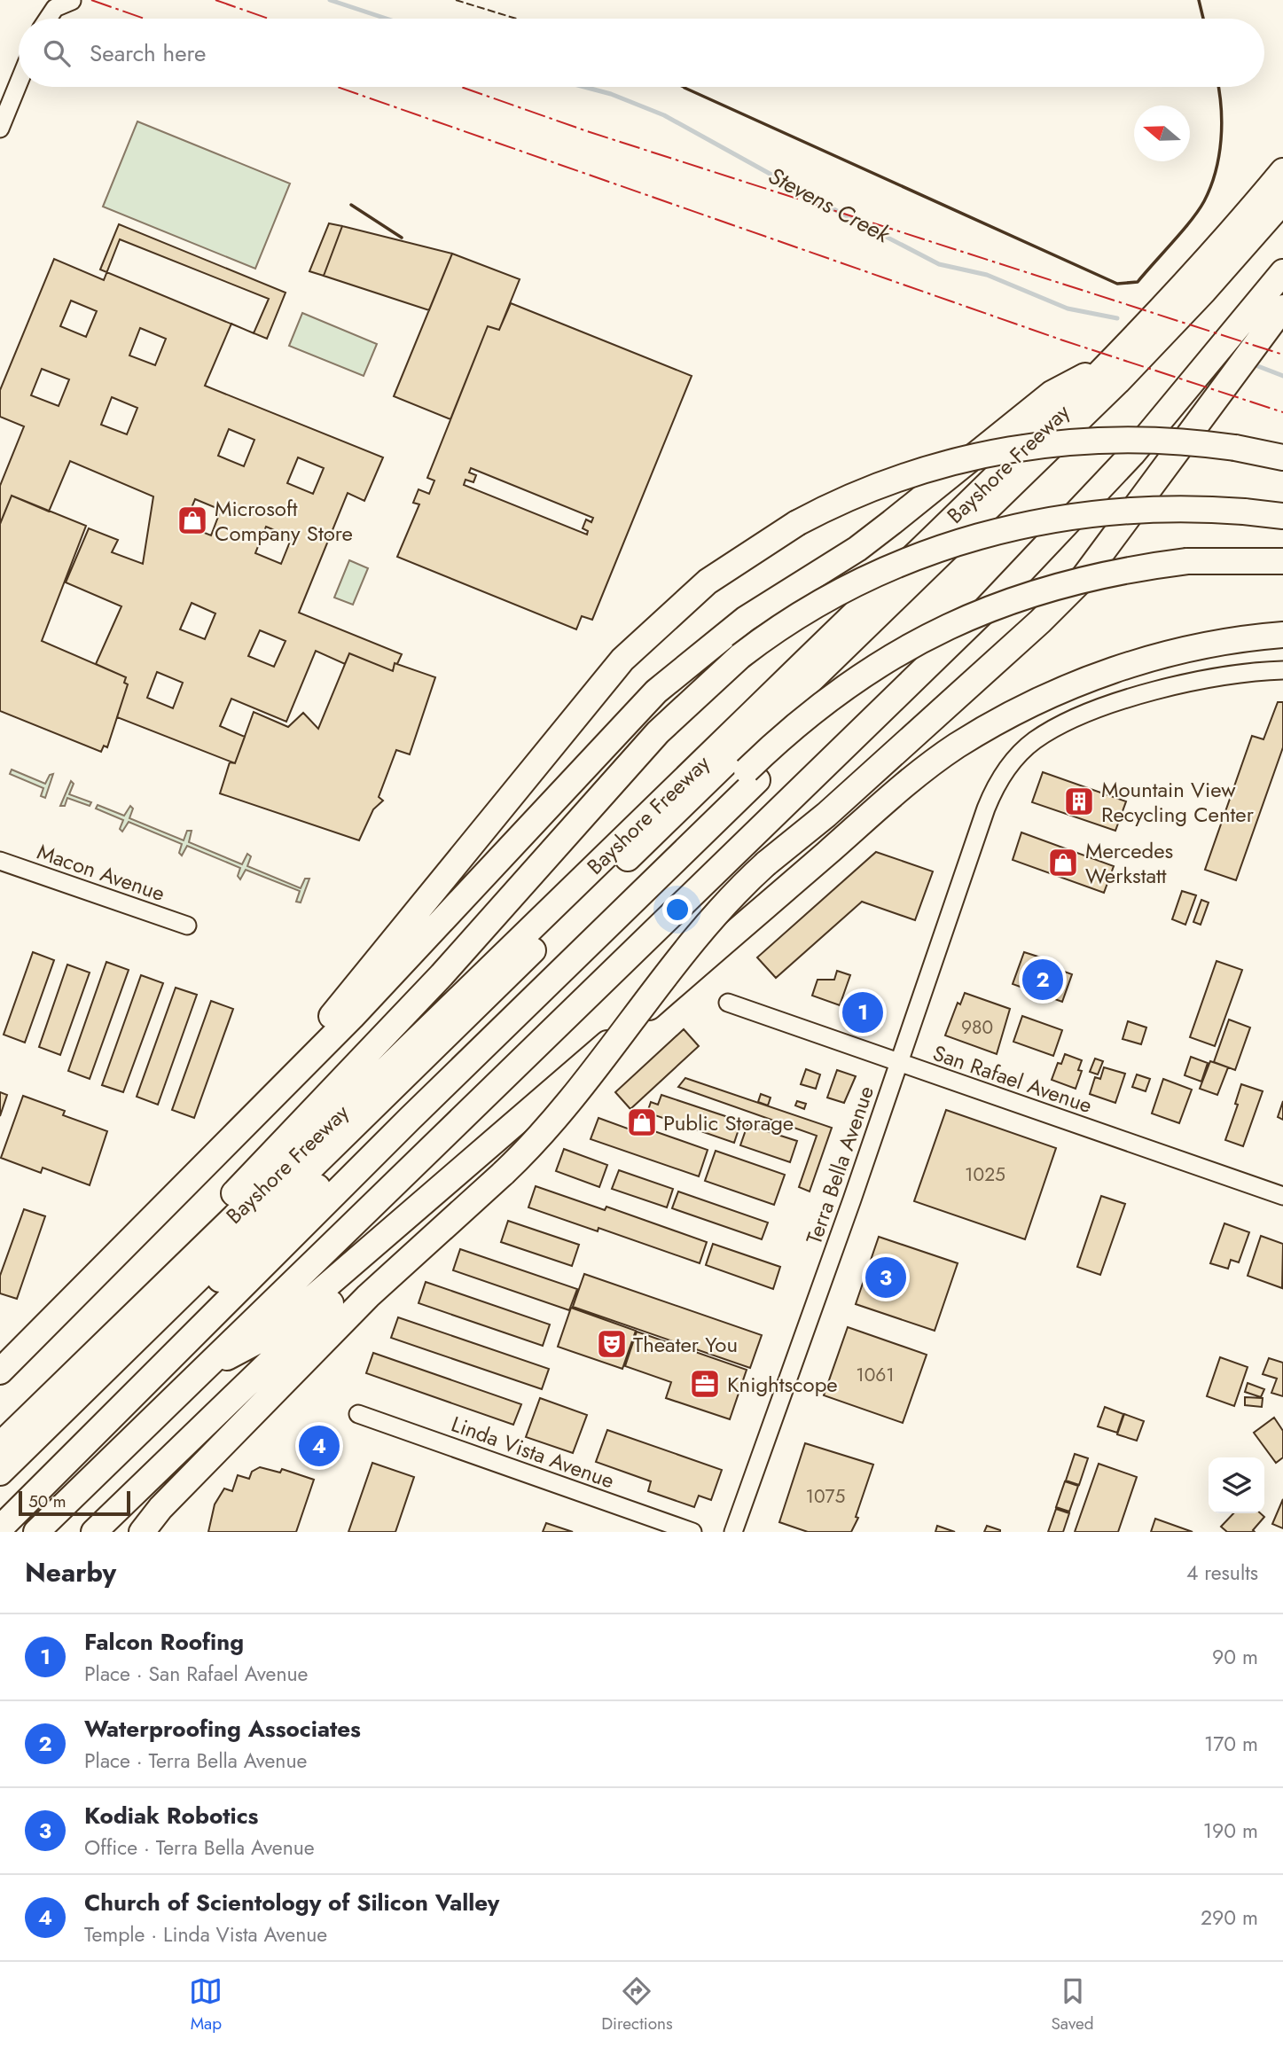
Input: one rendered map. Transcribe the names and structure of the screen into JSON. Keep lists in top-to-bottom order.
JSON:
{
  "streets": {
    "highway": ["Bayshore Freeway"],
    "street": [
      "Macon Avenue",
      "San Rafael Avenue",
      "Terra Bella Avenue",
      "Linda Vista Avenue"
    ]
  },
  "crossings": [
    ["San Rafael Avenue", "Terra Bella Avenue"]
  ],
  "water": ["Stevens Creek"],
  "places": {
    "shop": ["Microsoft Company Store", "Mercedes Werkstatt", "Public Storage"],
    "building": ["Mountain View Recycling Center"],
    "theatre": ["Theater You"],
    "office": ["Knightscope"]
  },
  "house_numbers": [
    "980",
    "1025",
    "1061",
    "1075"
  ],
  "scale_bar": "50 m",
  "north": "left",
  "page": {
    "search": "Search here",
    "pins": [
      "2",
      "1",
      "3",
      "4"
    ],
    "scale": "50 m",
    "heading": ["Nearby", "4 results"],
    "list": [
      {
        "mark": "1",
        "name": "Falcon Roofing",
        "note": "Place · San Rafael Avenue",
        "value": "90 m"
      },
      {
        "mark": "2",
        "name": "Waterproofing Associates",
        "note": "Place · Terra Bella Avenue",
        "value": "170 m"
      },
      {
        "mark": "3",
        "name": "Kodiak Robotics",
        "note": "Office · Terra Bella Avenue",
        "value": "190 m"
      },
      {
        "mark": "4",
        "name": "Church of Scientology of Silicon Valley",
        "note": "Temple · Linda Vista Avenue",
        "value": "290 m"
      }
    ],
    "nav": ["Map", "Directions", "Saved"]
  }
}
